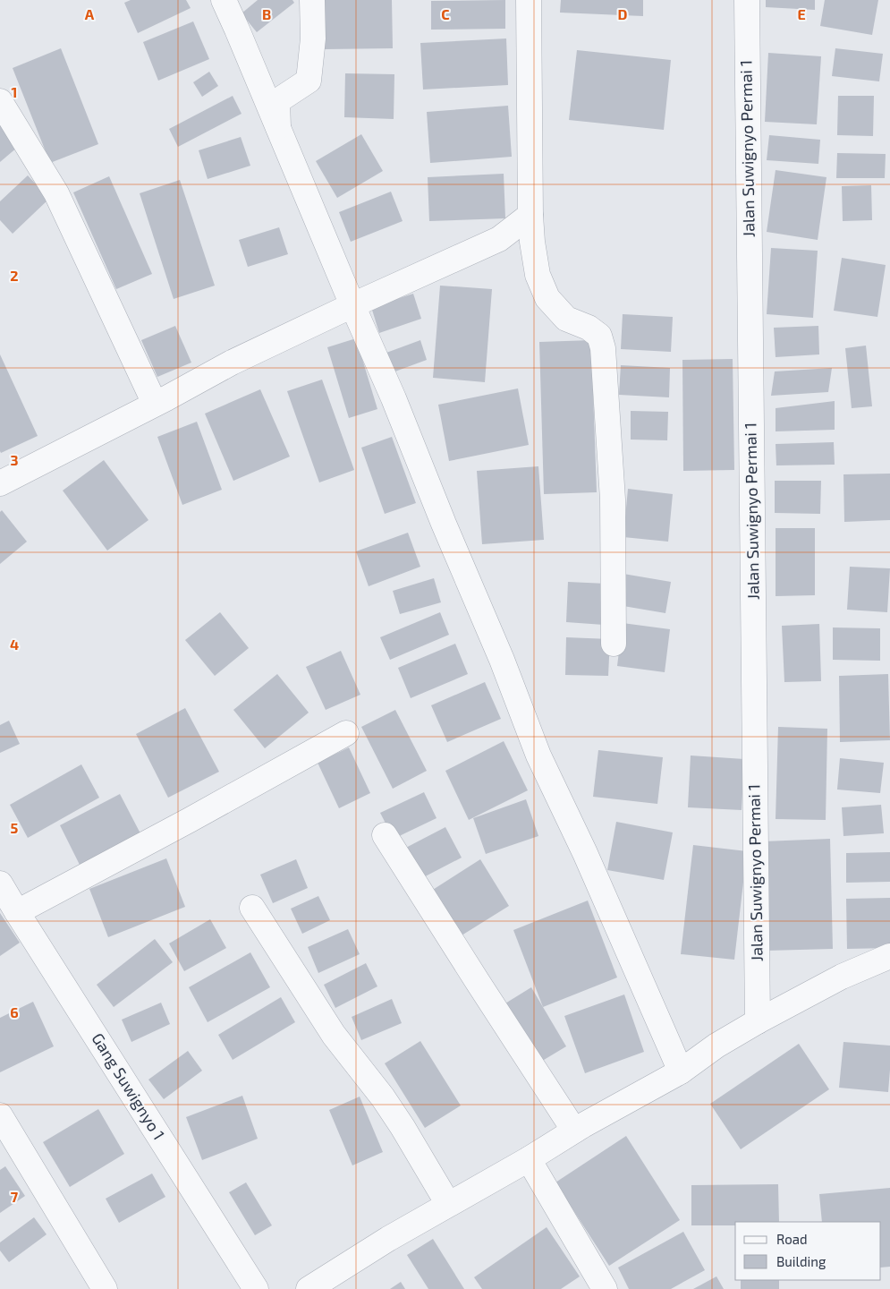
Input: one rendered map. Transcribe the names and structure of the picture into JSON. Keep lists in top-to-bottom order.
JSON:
{
  "streets": {
    "street": ["Jalan Suwignyo Permai 1", "Gang Suwignyo 1"]
  },
  "legend": ["Road", "Building"],
  "grid": {
    "columns": [
      "A",
      "B",
      "C",
      "D",
      "E"
    ],
    "rows": [
      "1",
      "2",
      "3",
      "4",
      "5",
      "6",
      "7"
    ]
  }
}
